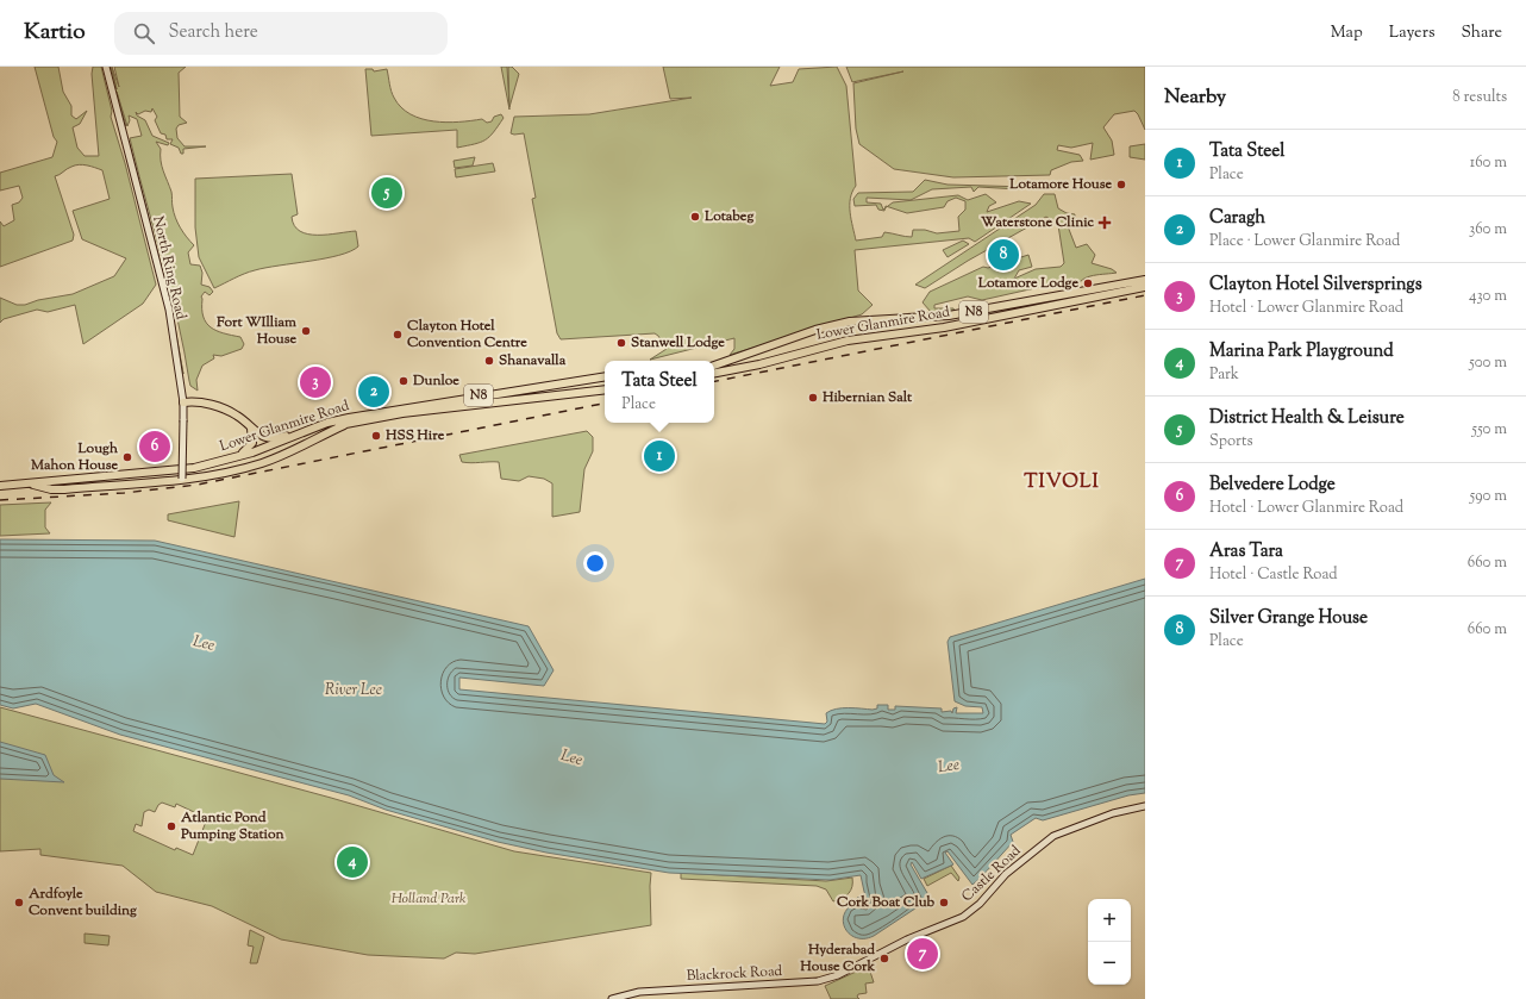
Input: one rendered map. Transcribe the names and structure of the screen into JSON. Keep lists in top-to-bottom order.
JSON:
{
  "streets": {
    "highway": ["N8", "Lower Glanmire Road"],
    "main road": ["North Ring Road", "Castle Road", "Blackrock Road"]
  },
  "crossings": [
    ["North Ring Road", "N8"],
    ["N8", "Lower Glanmire Road"],
    ["Castle Road", "Blackrock Road"]
  ],
  "districts": ["TIVOLI"],
  "water": ["Lee", "River Lee"],
  "parks": ["Holland Park"],
  "places": {
    "other": [
      "Lotamore House",
      "Lotabeg",
      "Lotamore Lodge",
      "Fort WIlliam House",
      "Clayton Hotel Convention Centre",
      "Stanwell Lodge",
      "Shanavalla",
      "Dunloe",
      "Hibernian Salt",
      "HSS Hire",
      "Lough Mahon House",
      "Atlantic Pond Pumping Station",
      "Ardfoyle Convent building",
      "Cork Boat Club",
      "Hyderabad House Cork"
    ],
    "health": ["Waterstone Clinic"]
  },
  "page": {
    "header": "Kartio",
    "search": "Search here",
    "nav": ["Map", "Layers", "Share"],
    "heading": ["Nearby", "8 results"],
    "list": [
      {
        "mark": "1",
        "name": "Tata Steel",
        "note": "Place",
        "value": "160 m"
      },
      {
        "mark": "2",
        "name": "Caragh",
        "note": "Place · Lower Glanmire Road",
        "value": "360 m"
      },
      {
        "mark": "3",
        "name": "Clayton Hotel Silversprings",
        "note": "Hotel · Lower Glanmire Road",
        "value": "430 m"
      },
      {
        "mark": "4",
        "name": "Marina Park Playground",
        "note": "Park",
        "value": "500 m"
      },
      {
        "mark": "5",
        "name": "District Health & Leisure",
        "note": "Sports",
        "value": "550 m"
      },
      {
        "mark": "6",
        "name": "Belvedere Lodge",
        "note": "Hotel · Lower Glanmire Road",
        "value": "590 m"
      },
      {
        "mark": "7",
        "name": "Aras Tara",
        "note": "Hotel · Castle Road",
        "value": "660 m"
      },
      {
        "mark": "8",
        "name": "Silver Grange House",
        "note": "Place",
        "value": "660 m"
      }
    ],
    "pins": [
      "5",
      "8",
      "3",
      "2",
      "6",
      "1",
      "4",
      "7"
    ],
    "popup": ["Tata Steel", "Place"],
    "map_buttons": ["+", "−"]
  }
}
